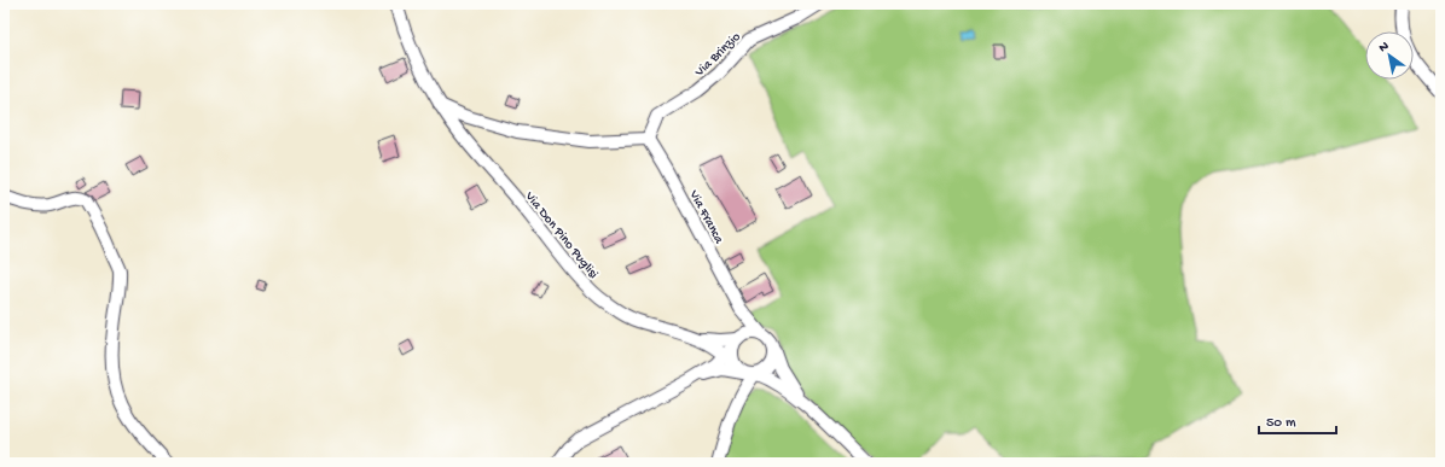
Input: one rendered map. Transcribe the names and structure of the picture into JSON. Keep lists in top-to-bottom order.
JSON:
{
  "streets": {
    "street": ["Via Brinzio", "Via Franca", "Via Don Pino Puglisi"]
  },
  "crossings": [
    ["Via Brinzio", "Via Franca"]
  ],
  "scale_bar": "50 m",
  "north": "top left"
}
